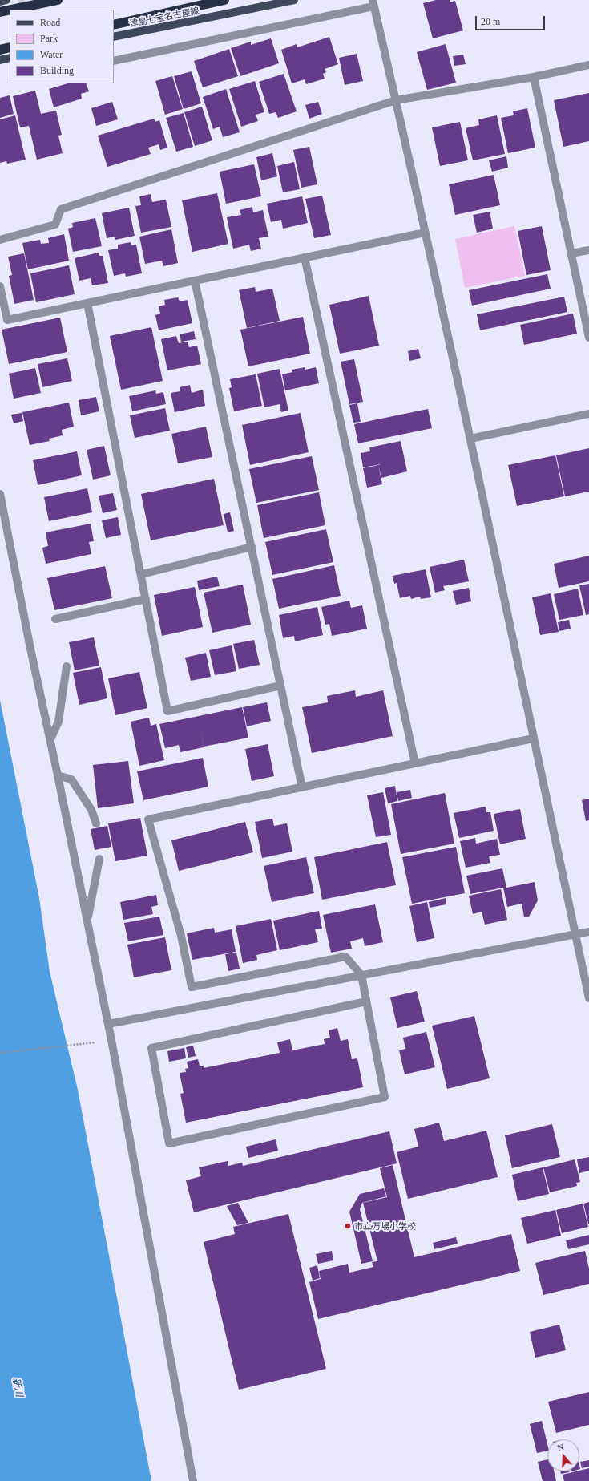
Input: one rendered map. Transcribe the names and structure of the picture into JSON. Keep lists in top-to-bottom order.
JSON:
{
  "streets": {
    "main road": ["津島七宝名古屋線"]
  },
  "water": ["新川"],
  "places": ["市立万場小学校"],
  "legend": [
    "Road",
    "Park",
    "Water",
    "Building"
  ],
  "scale_bar": "20 m",
  "north": "top"
}
